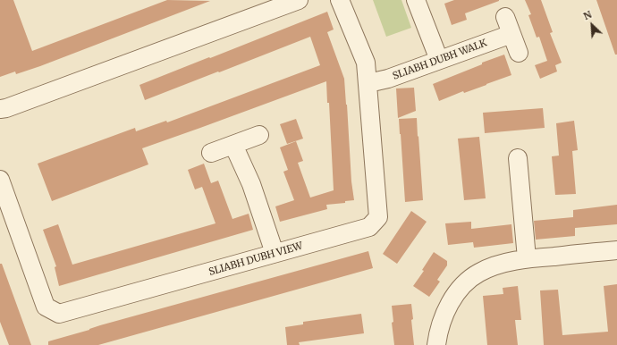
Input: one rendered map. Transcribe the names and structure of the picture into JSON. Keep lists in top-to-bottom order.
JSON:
{
  "streets": {
    "street": ["SLIABH DUBH WALK", "SLIABH DUBH VIEW"]
  },
  "crossings": [
    ["SLIABH DUBH WALK", "SLIABH DUBH VIEW"]
  ],
  "north": "top left"
}
